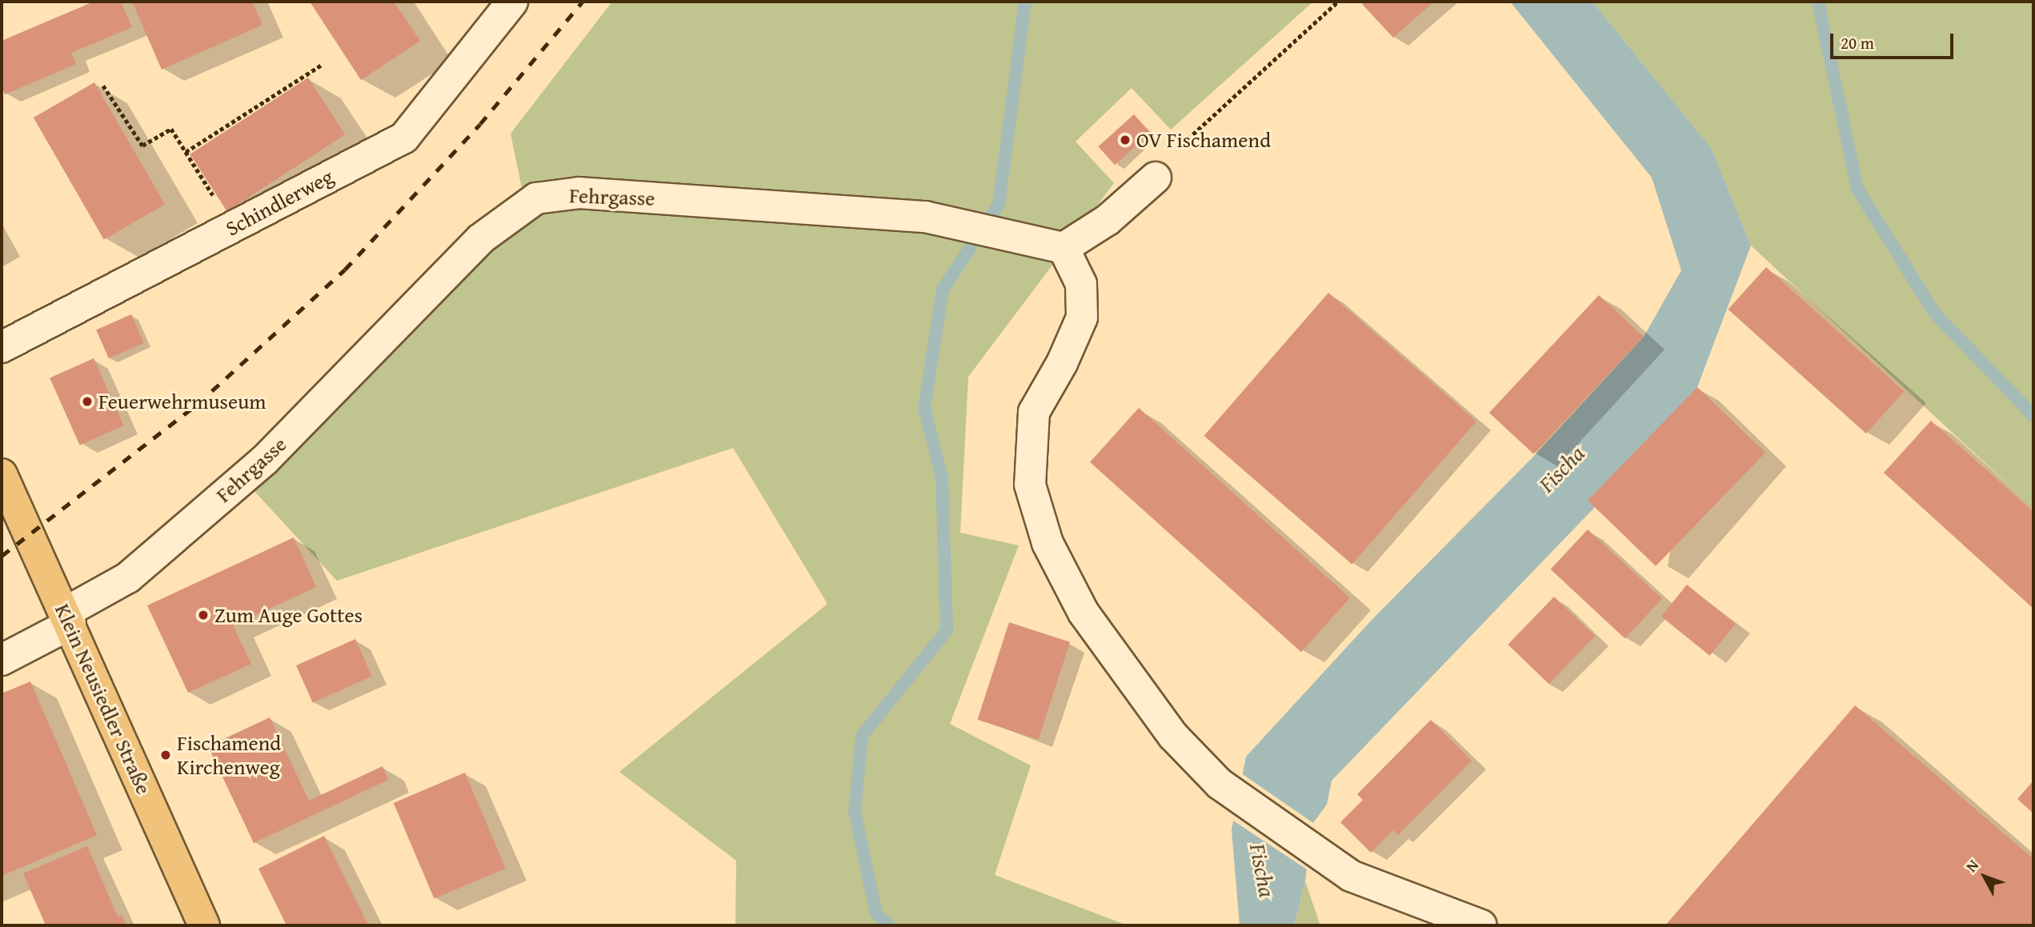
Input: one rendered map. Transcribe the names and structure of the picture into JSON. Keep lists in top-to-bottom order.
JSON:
{
  "streets": {
    "main road": ["Klein Neusiedler Straße"],
    "street": ["Fehrgasse", "Schindlerweg"]
  },
  "crossings": [
    ["Fehrgasse", "Klein Neusiedler Straße"]
  ],
  "water": ["Fischa"],
  "places": [
    "OV Fischamend",
    "Feuerwehrmuseum",
    "Zum Auge Gottes",
    "Fischamend Kirchenweg"
  ],
  "scale_bar": "20 m",
  "north": "top left"
}
